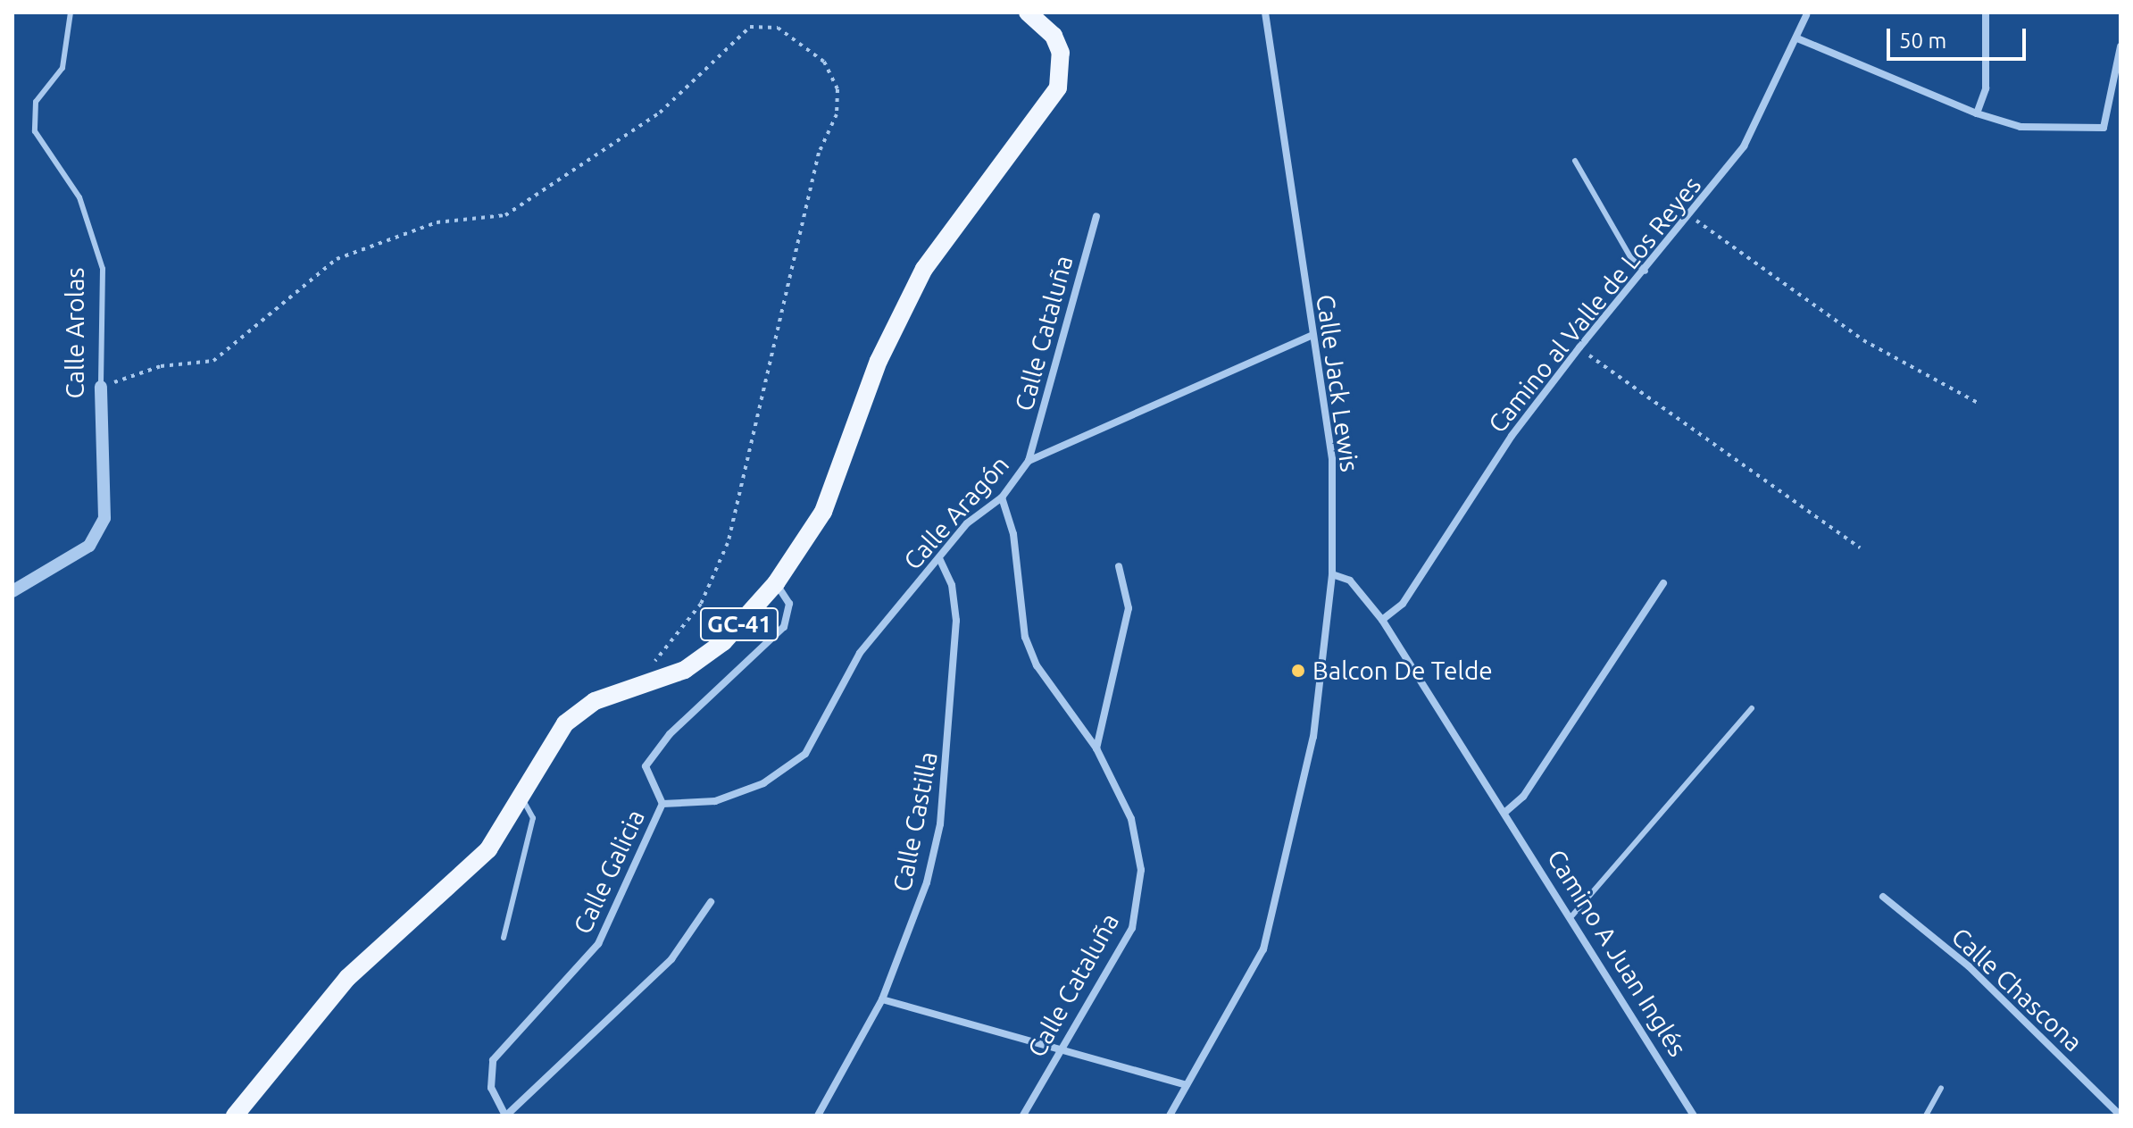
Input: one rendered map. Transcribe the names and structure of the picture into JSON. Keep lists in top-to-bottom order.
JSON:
{
  "streets": {
    "main road": ["GC-41"],
    "street": [
      "Camino al Valle de Los Reyes",
      "Calle Arolas",
      "Calle Cataluña",
      "Calle Jack Lewis",
      "Calle Aragón",
      "Calle Castilla",
      "Calle Galicia",
      "Camino A Juan Inglés",
      "Calle Chascona"
    ]
  },
  "crossings": [
    ["Camino al Valle de Los Reyes", "Camino A Juan Inglés"],
    ["Calle Cataluña", "Calle Aragón"],
    ["Calle Jack Lewis", "Calle Aragón"],
    ["Calle Jack Lewis", "Camino A Juan Inglés"],
    ["Calle Aragón", "Calle Castilla"],
    ["Calle Aragón", "Calle Galicia"],
    ["GC-41", "Calle Galicia"]
  ],
  "places": ["Balcon De Telde"],
  "scale_bar": "50 m"
}
